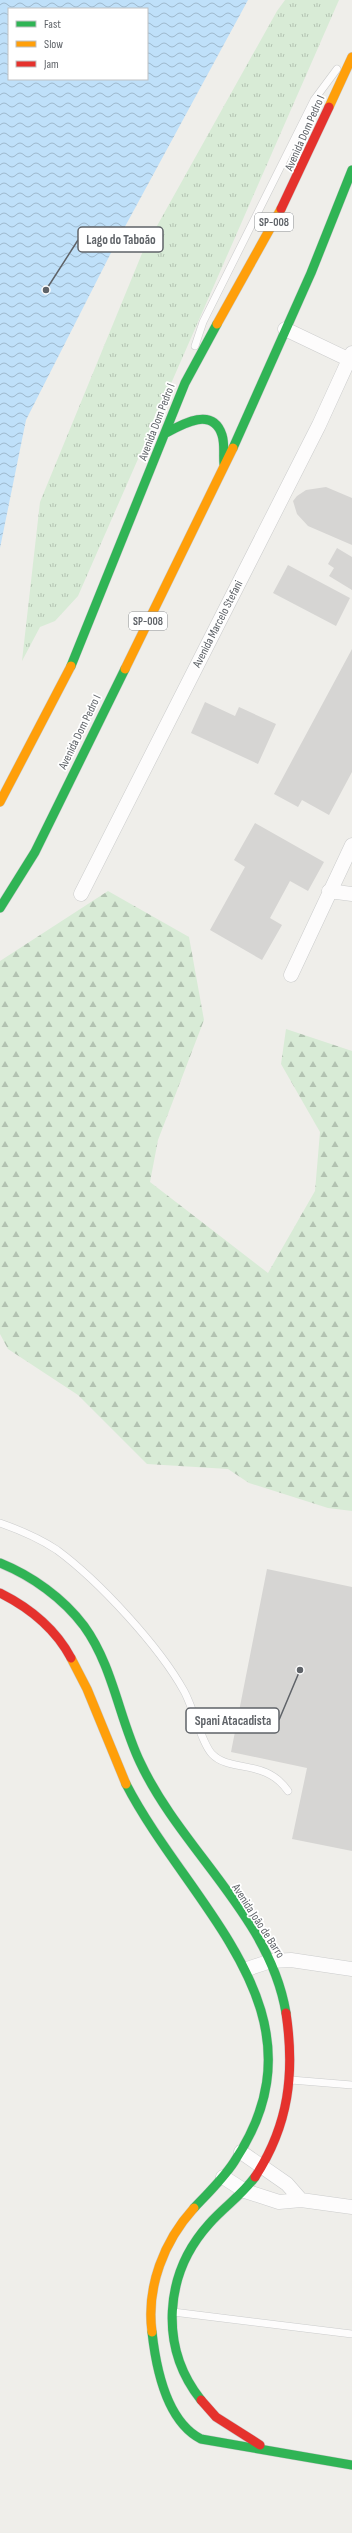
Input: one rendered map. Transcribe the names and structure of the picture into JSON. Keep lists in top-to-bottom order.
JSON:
{
  "streets": {
    "street": [
      "Avenida Dom Pedro I",
      "SP-008",
      "Avenida Marcelo Stefani",
      "Avenida João de Barro"
    ]
  },
  "places": ["Lago do Taboão", "Spani Atacadista"],
  "legend": ["Fast", "Slow", "Jam"]
}
